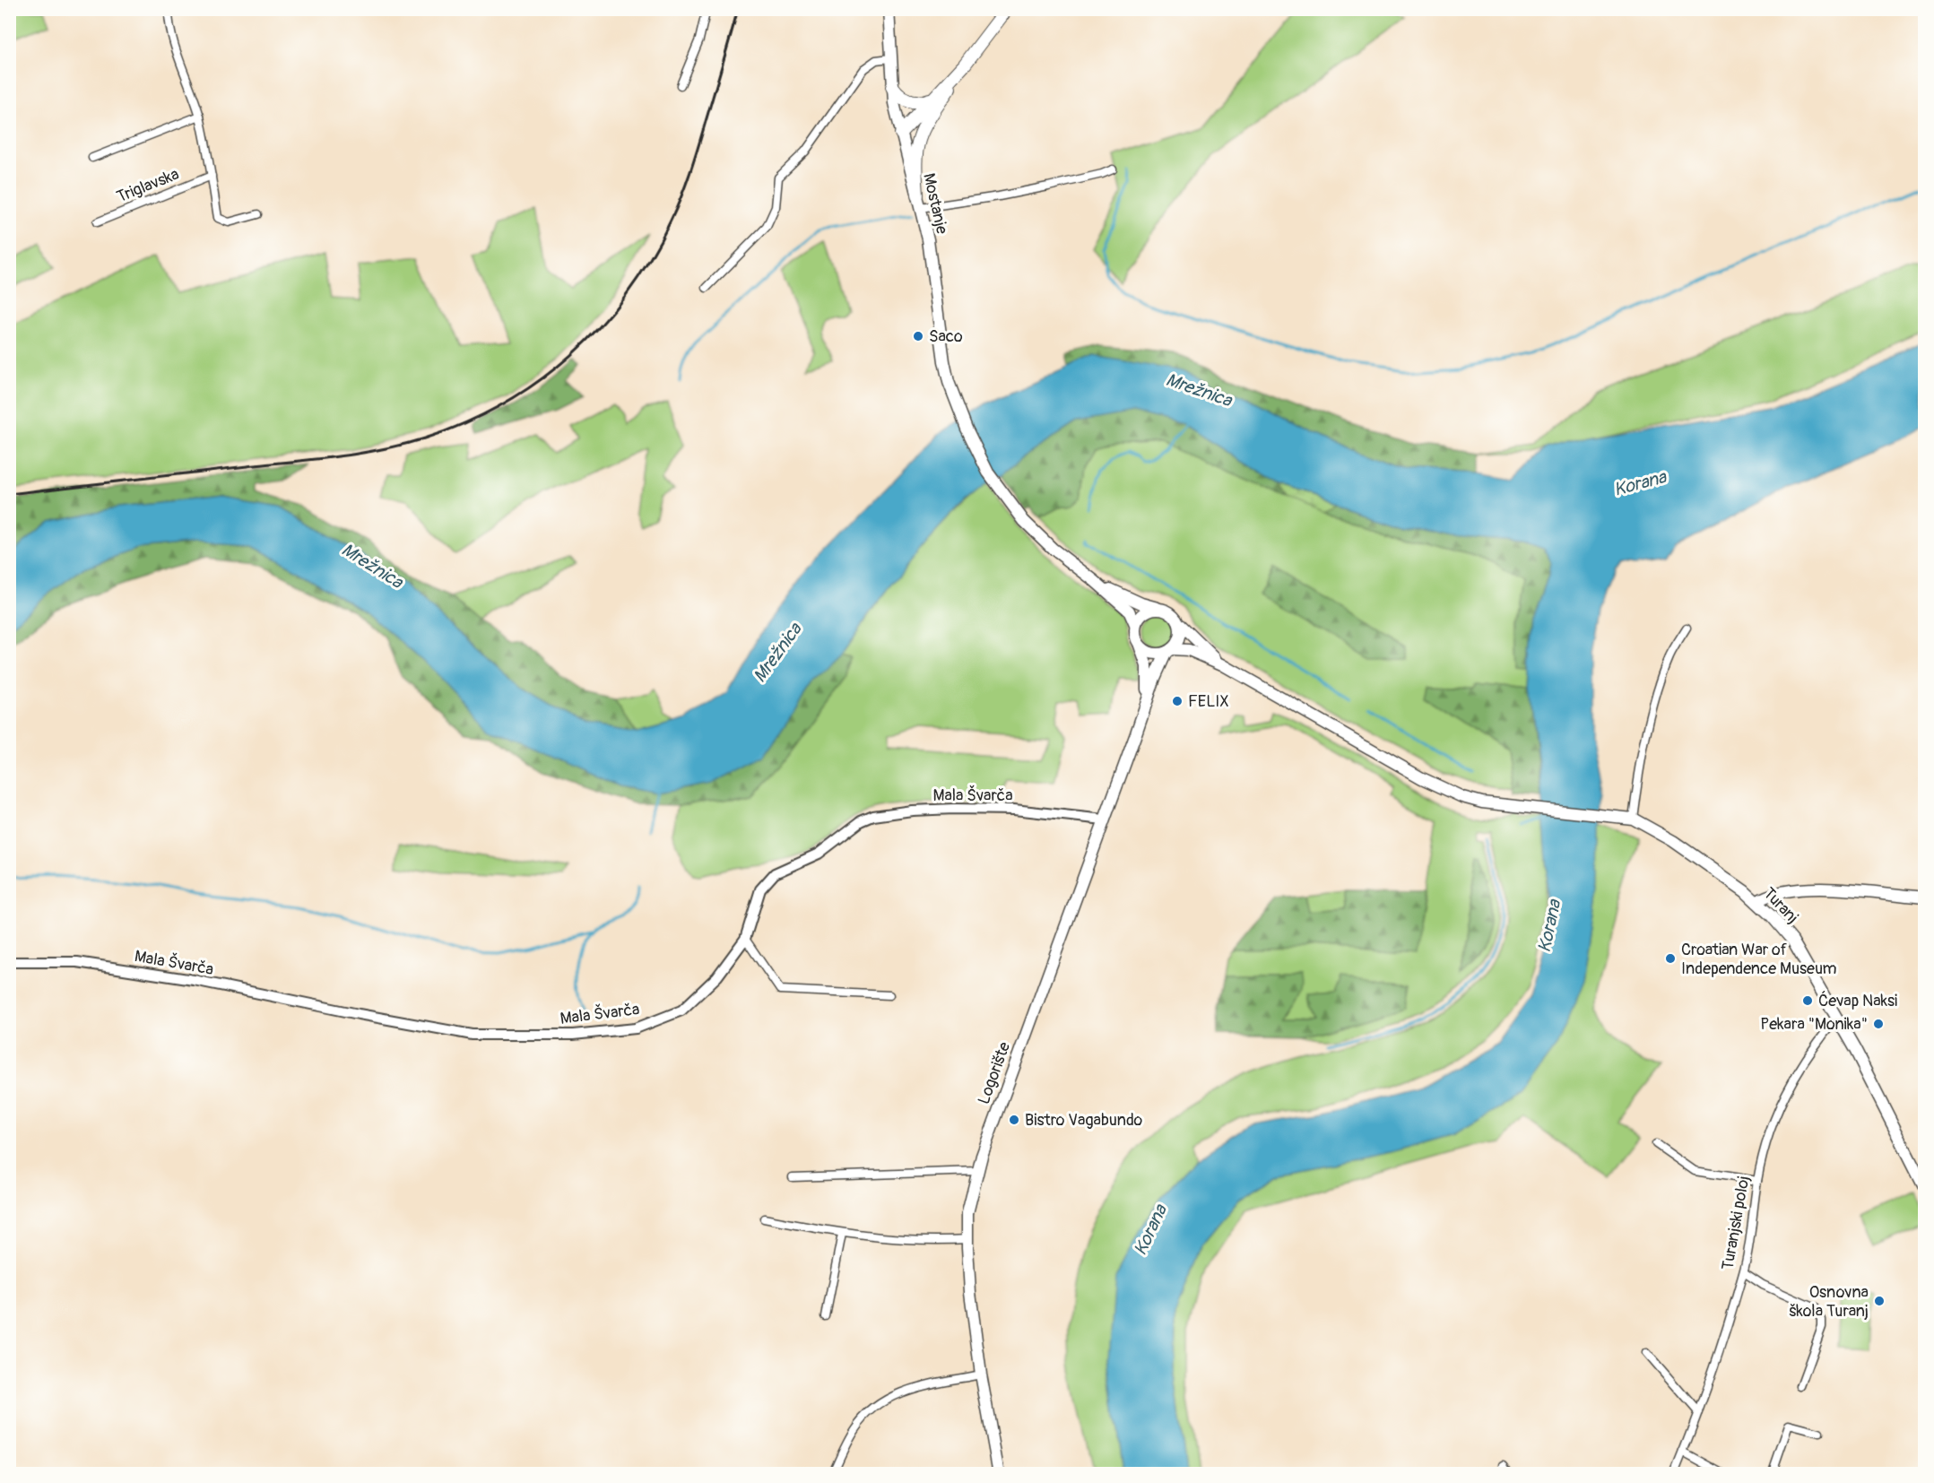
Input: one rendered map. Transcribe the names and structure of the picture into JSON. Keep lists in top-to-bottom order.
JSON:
{
  "streets": {
    "main road": ["Mostanje", "Turanj", "Logorište"],
    "street": ["Triglavska", "Mala Švarča", "Turanjski poloj"]
  },
  "crossings": [
    ["Mala Švarča", "Logorište"],
    ["Turanj", "Turanjski poloj"]
  ],
  "water": ["Mrežnica", "Korana"],
  "places": [
    "Saco",
    "FELIX",
    "Croatian War of Independence Museum",
    "Ćevap Naksi",
    "Pekara \"Monika\"",
    "Bistro Vagabundo",
    "Osnovna škola Turanj"
  ]
}
